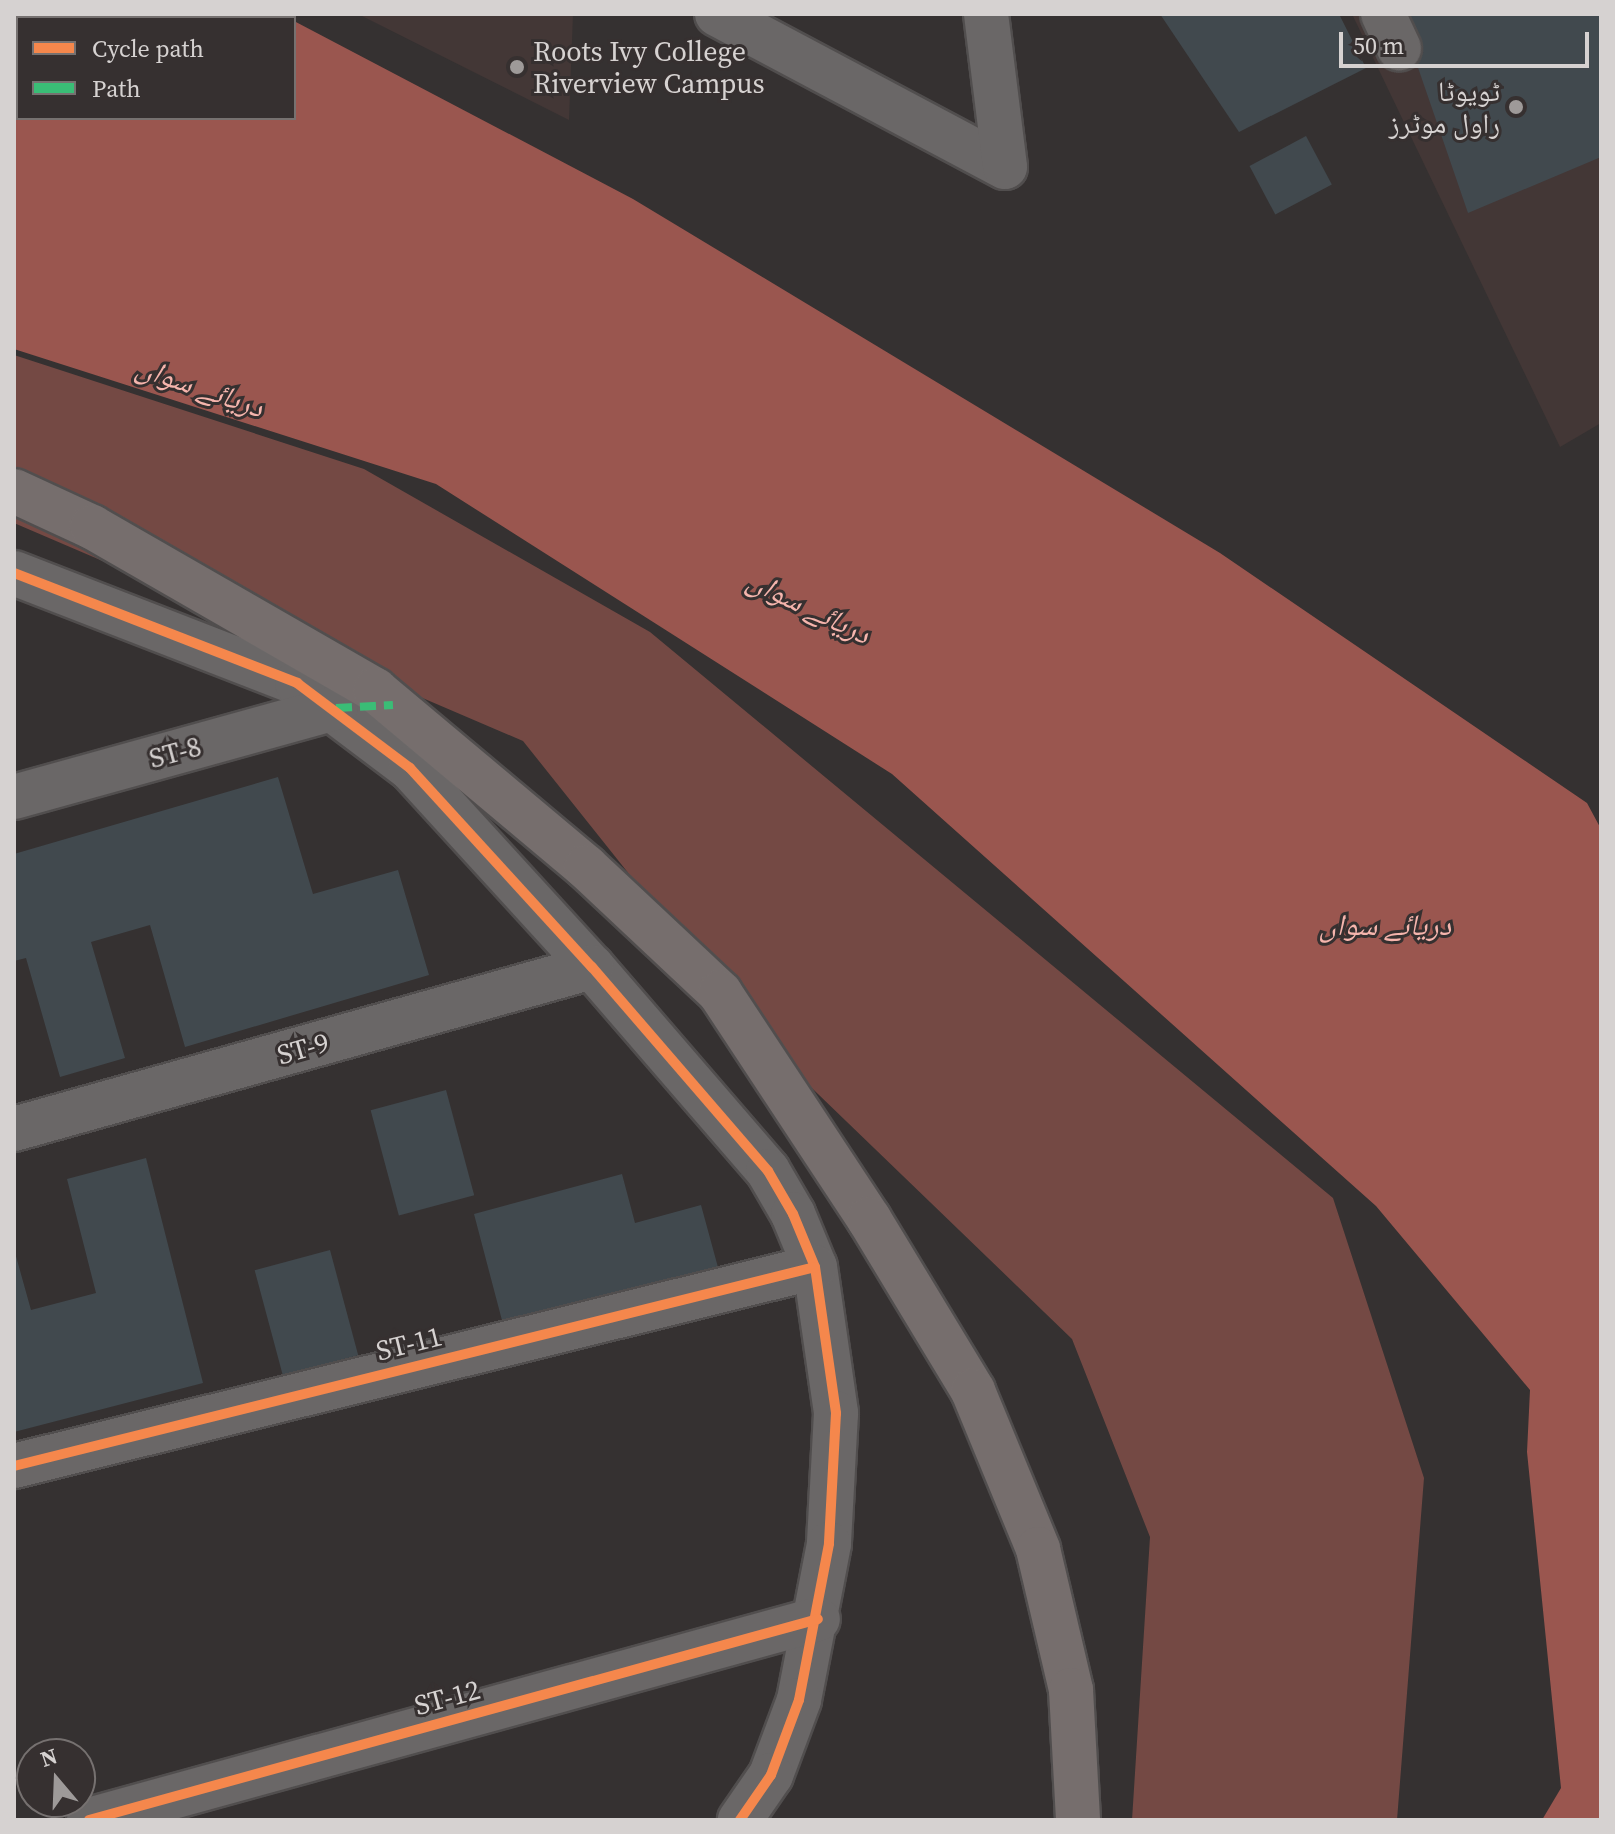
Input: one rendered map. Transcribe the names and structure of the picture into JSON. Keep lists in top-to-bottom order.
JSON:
{
  "streets": {
    "street": [
      "ST-8",
      "ST-9",
      "ST-11",
      "ST-12"
    ]
  },
  "water": ["دریائے سواں"],
  "places": ["Roots Ivy College Riverview Campus", "ٹویوٹا راول موٹرز"],
  "legend": ["Cycle path", "Path"],
  "scale_bar": "50 m",
  "north": "top"
}
